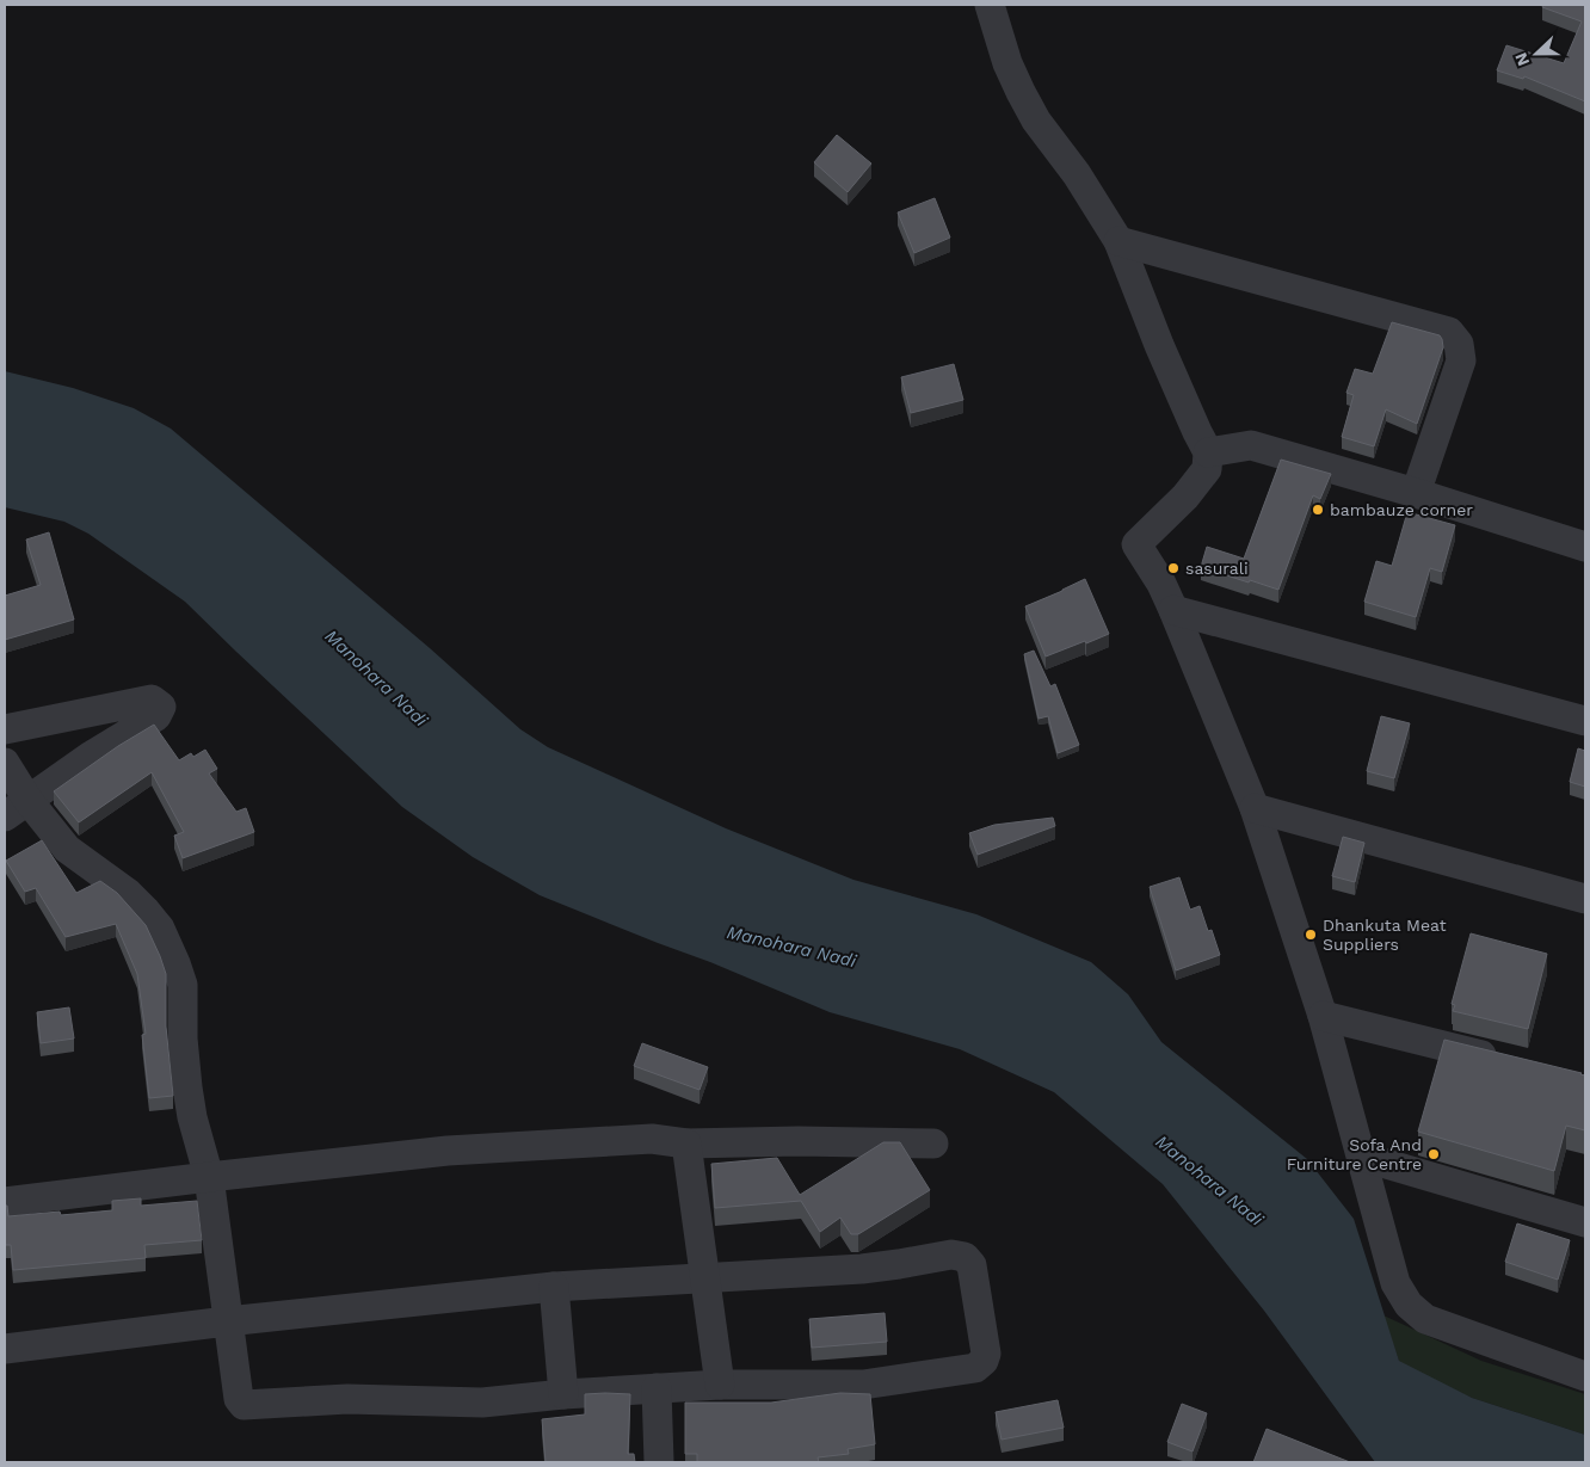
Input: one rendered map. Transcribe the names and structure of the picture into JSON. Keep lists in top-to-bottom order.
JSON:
{
  "water": ["Manohara Nadi"],
  "places": [
    "bambauze corner",
    "sasurali",
    "Dhankuta Meat Suppliers",
    "Sofa And Furniture Centre"
  ],
  "north": "left"
}
